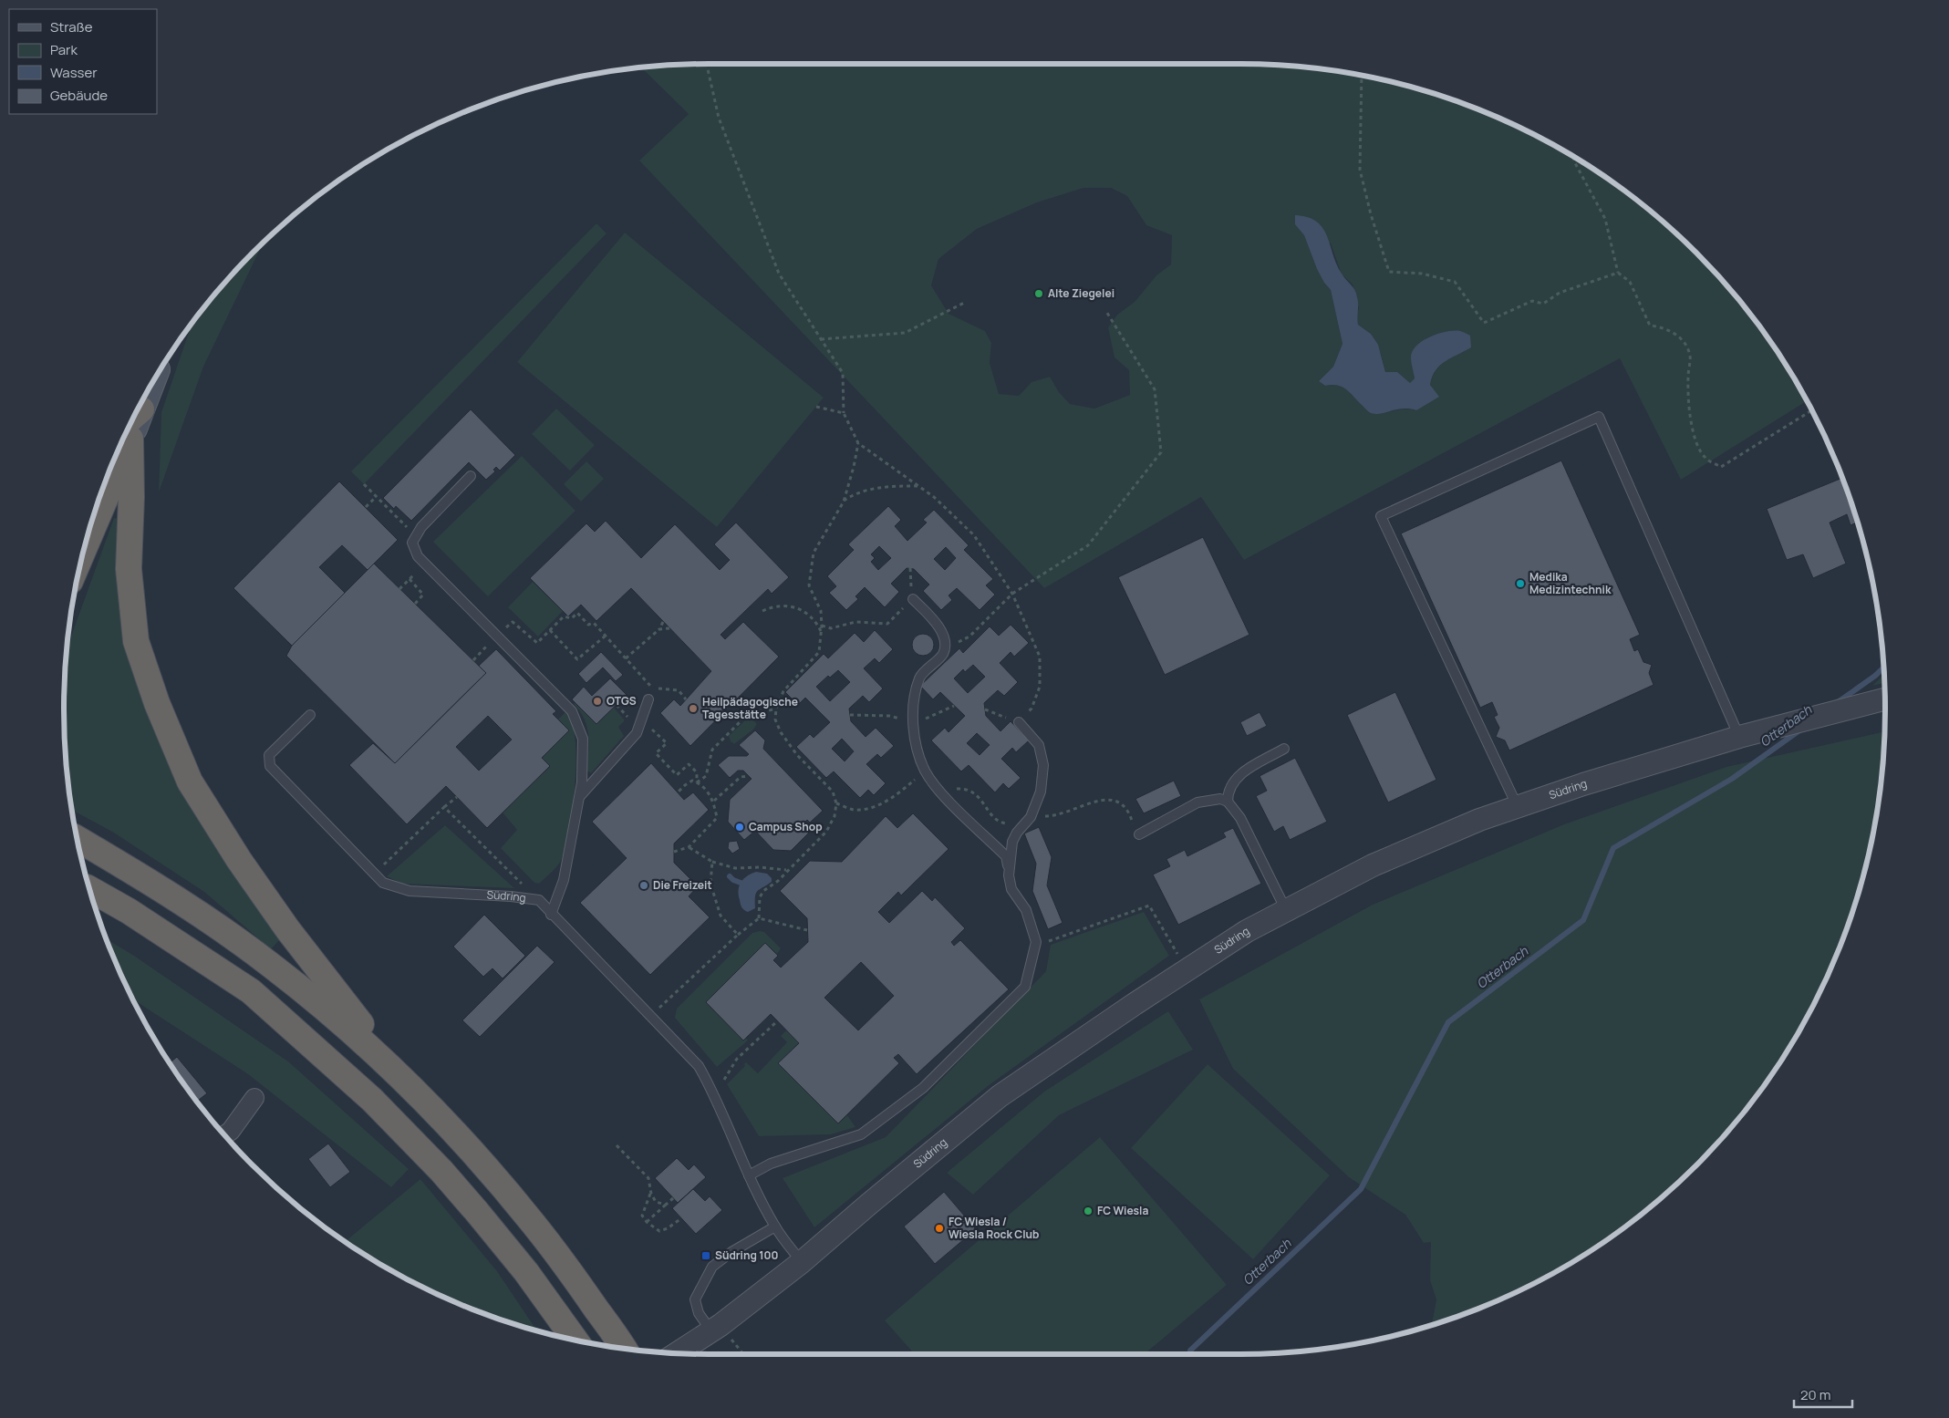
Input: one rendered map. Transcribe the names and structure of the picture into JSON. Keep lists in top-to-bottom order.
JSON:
{
  "streets": {
    "street": ["Südring"]
  },
  "water": ["Otterbach"],
  "places": {
    "other": [
      "Alte Ziegelei",
      "Medika Medizintechnik",
      "OTGS",
      "Heilpädagogische Tagesstätte",
      "Campus Shop",
      "Die Freizeit",
      "FC Wiesla",
      "FC Wiesla / Wiesla Rock Club"
    ],
    "transit": ["Südring 100"]
  },
  "legend": [
    "Straße",
    "Park",
    "Wasser",
    "Gebäude"
  ],
  "scale_bar": "20 m"
}
